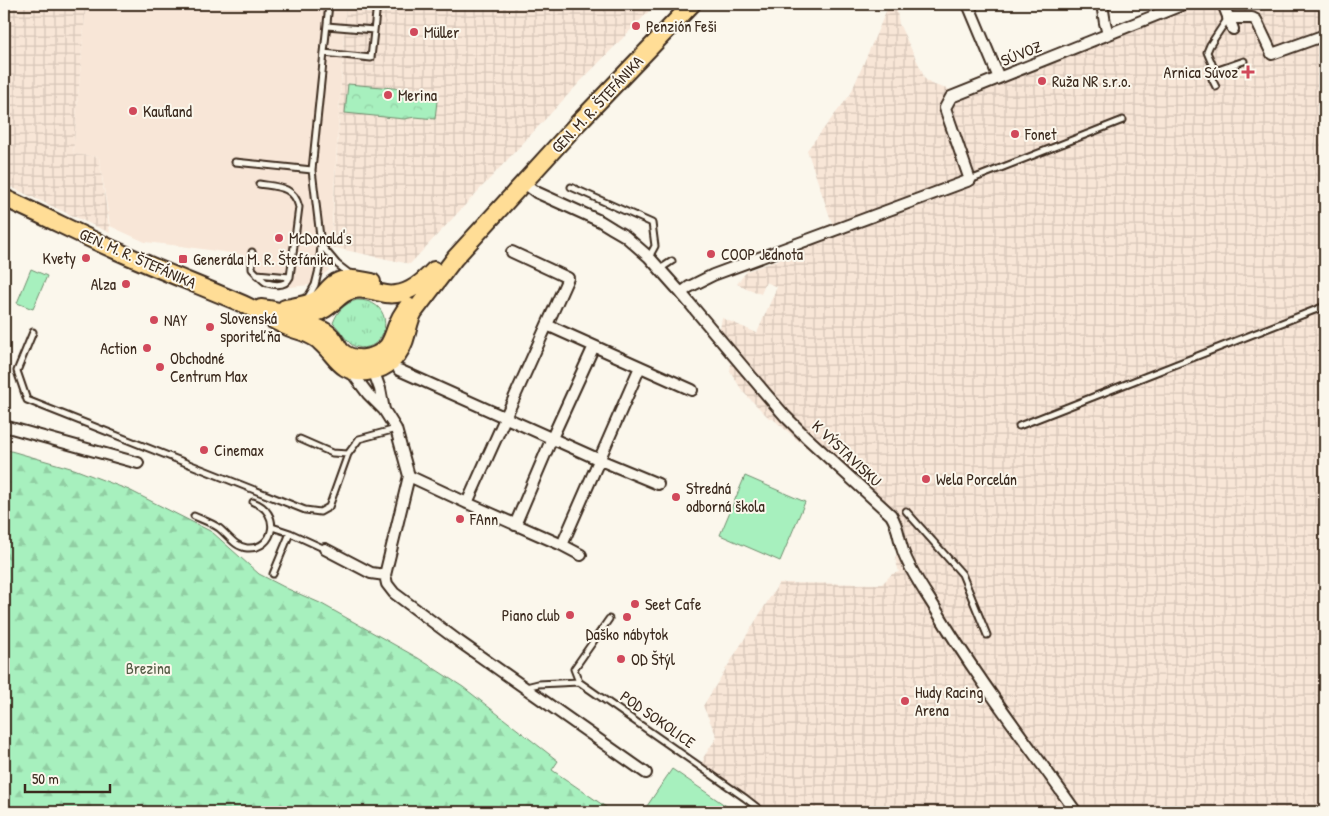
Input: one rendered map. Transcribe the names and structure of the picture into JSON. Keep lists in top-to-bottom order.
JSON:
{
  "streets": {
    "main road": ["GEN. M. R. ŠTEFÁNIKA"],
    "street": ["SÚVOZ", "K VÝSTAVISKU"],
    "lane": ["POD SOKOLICE"]
  },
  "crossings": [
    ["GEN. M. R. ŠTEFÁNIKA", "K VÝSTAVISKU"]
  ],
  "parks": ["Brezina"],
  "places": {
    "other": [
      "Penzión Feši",
      "Müller",
      "Ruža NR s.r.o.",
      "Merina",
      "Kaufland",
      "Fonet",
      "McDonald's",
      "COOP Jednota",
      "Kvety",
      "Alza",
      "NAY",
      "Slovenská sporiteľňa",
      "Action",
      "Obchodné Centrum Max",
      "Cinemax",
      "Wela Porcelán",
      "Stredná odborná škola",
      "FAnn",
      "Seet Cafe",
      "Piano club",
      "Daško nábytok",
      "OD Štýl",
      "Hudy Racing Arena"
    ],
    "health": ["Arnica Súvoz"],
    "transit": ["Generála M. R. Štefánika"]
  },
  "scale_bar": "50 m"
}
